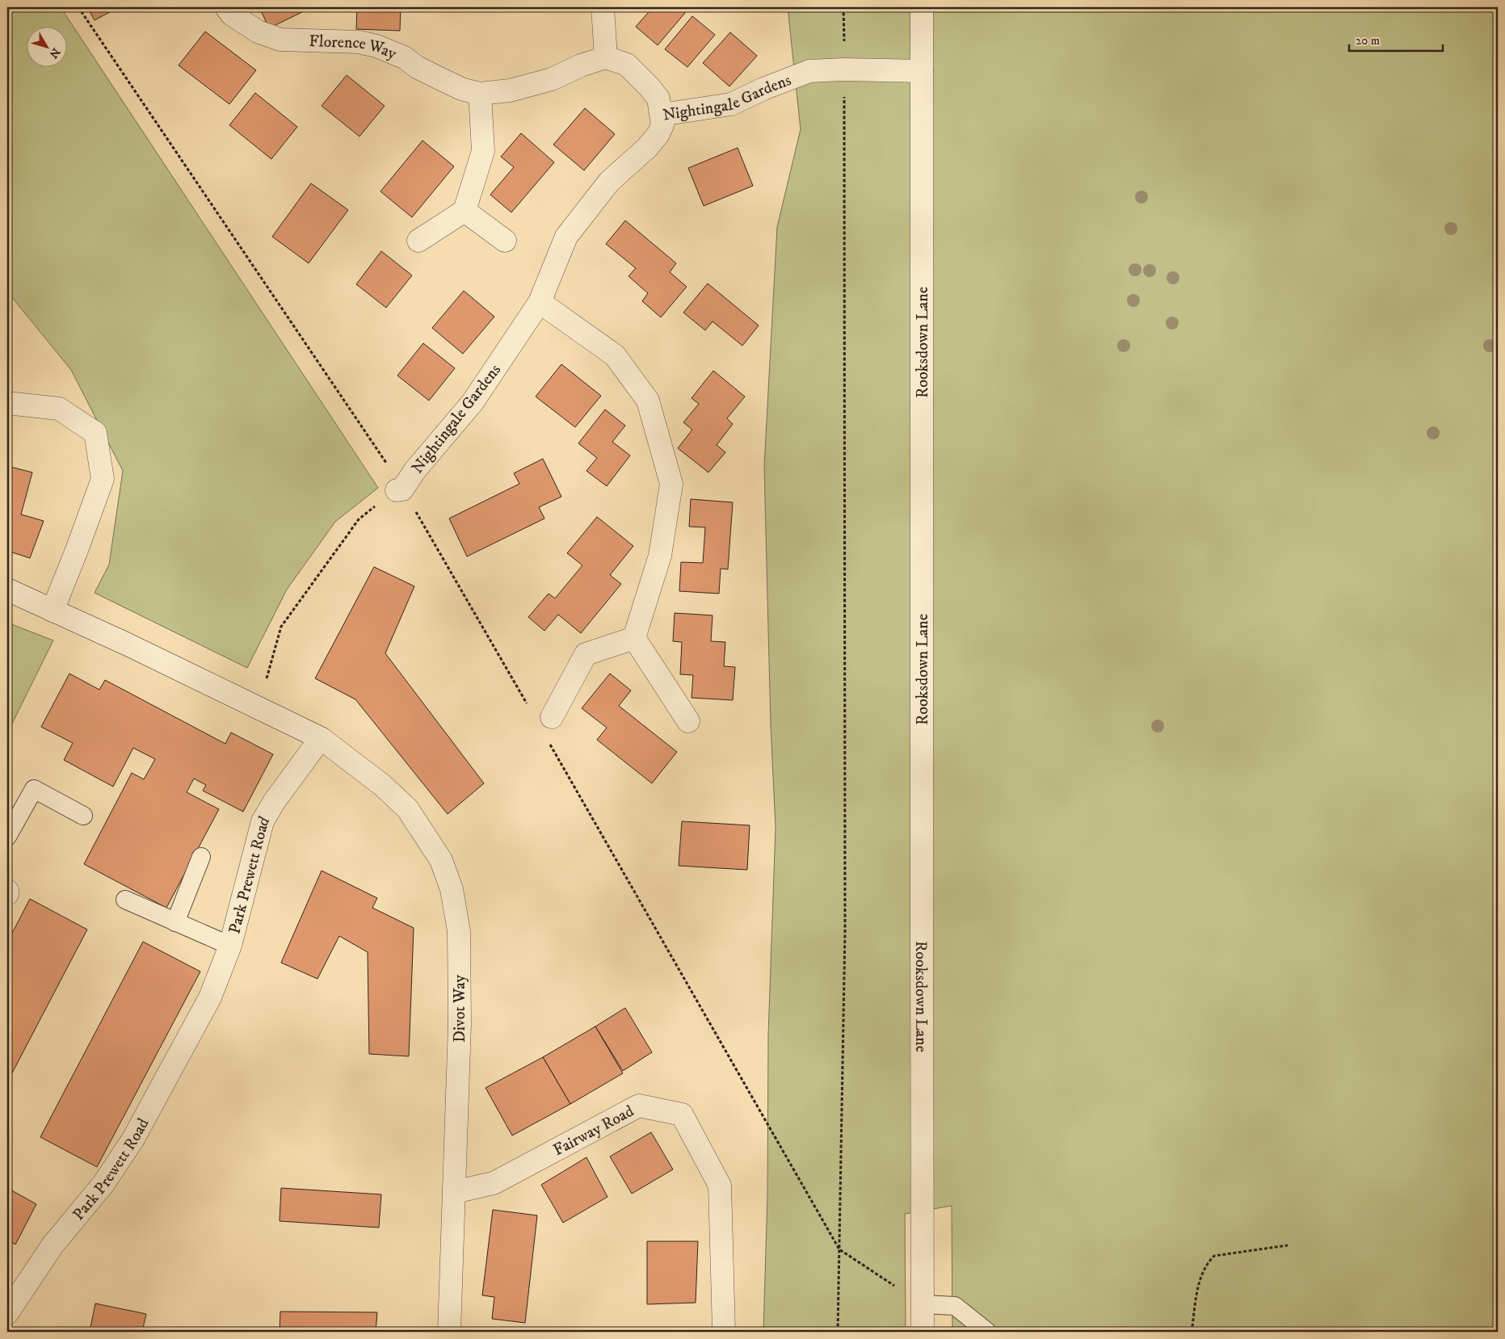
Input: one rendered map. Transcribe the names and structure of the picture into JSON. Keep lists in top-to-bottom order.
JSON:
{
  "streets": {
    "street": [
      "Florence Way",
      "Nightingale Gardens",
      "Rooksdown Lane",
      "Park Prewett Road",
      "Divot Way",
      "Fairway Road"
    ]
  },
  "crossings": [
    ["Nightingale Gardens", "Rooksdown Lane"],
    ["Park Prewett Road", "Divot Way"],
    ["Divot Way", "Fairway Road"]
  ],
  "scale_bar": "20 m",
  "north": "bottom right"
}
